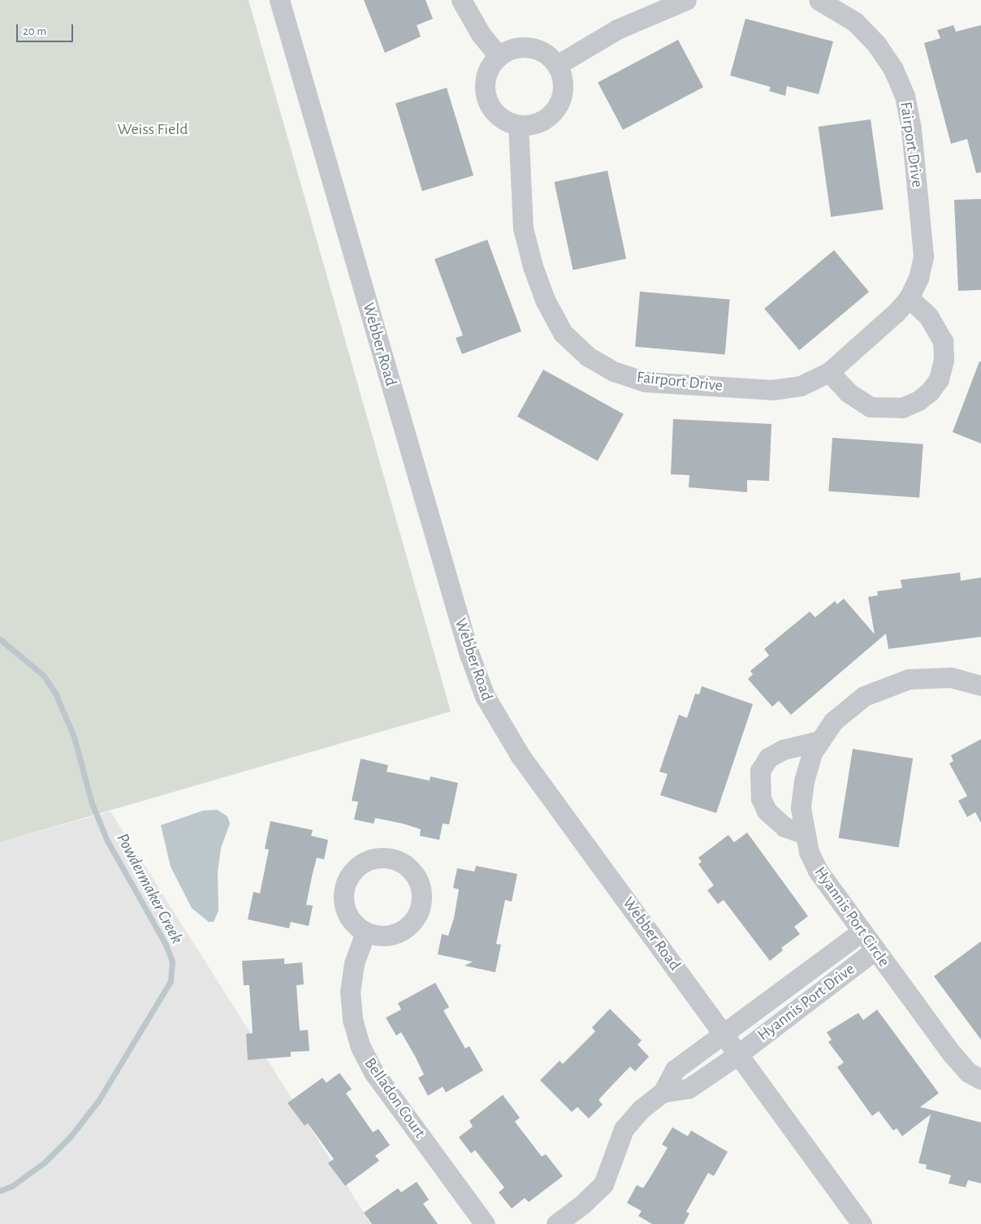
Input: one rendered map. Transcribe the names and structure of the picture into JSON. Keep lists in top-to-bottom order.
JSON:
{
  "streets": {
    "street": [
      "Fairport Drive",
      "Webber Road",
      "Hyannis Port Circle",
      "Hyannis Port Drive",
      "Belladon Court"
    ]
  },
  "crossings": [
    ["Webber Road", "Hyannis Port Drive"],
    ["Hyannis Port Circle", "Hyannis Port Drive"]
  ],
  "water": ["Powdermaker Creek"],
  "parks": ["Weiss Field"],
  "scale_bar": "20 m"
}
